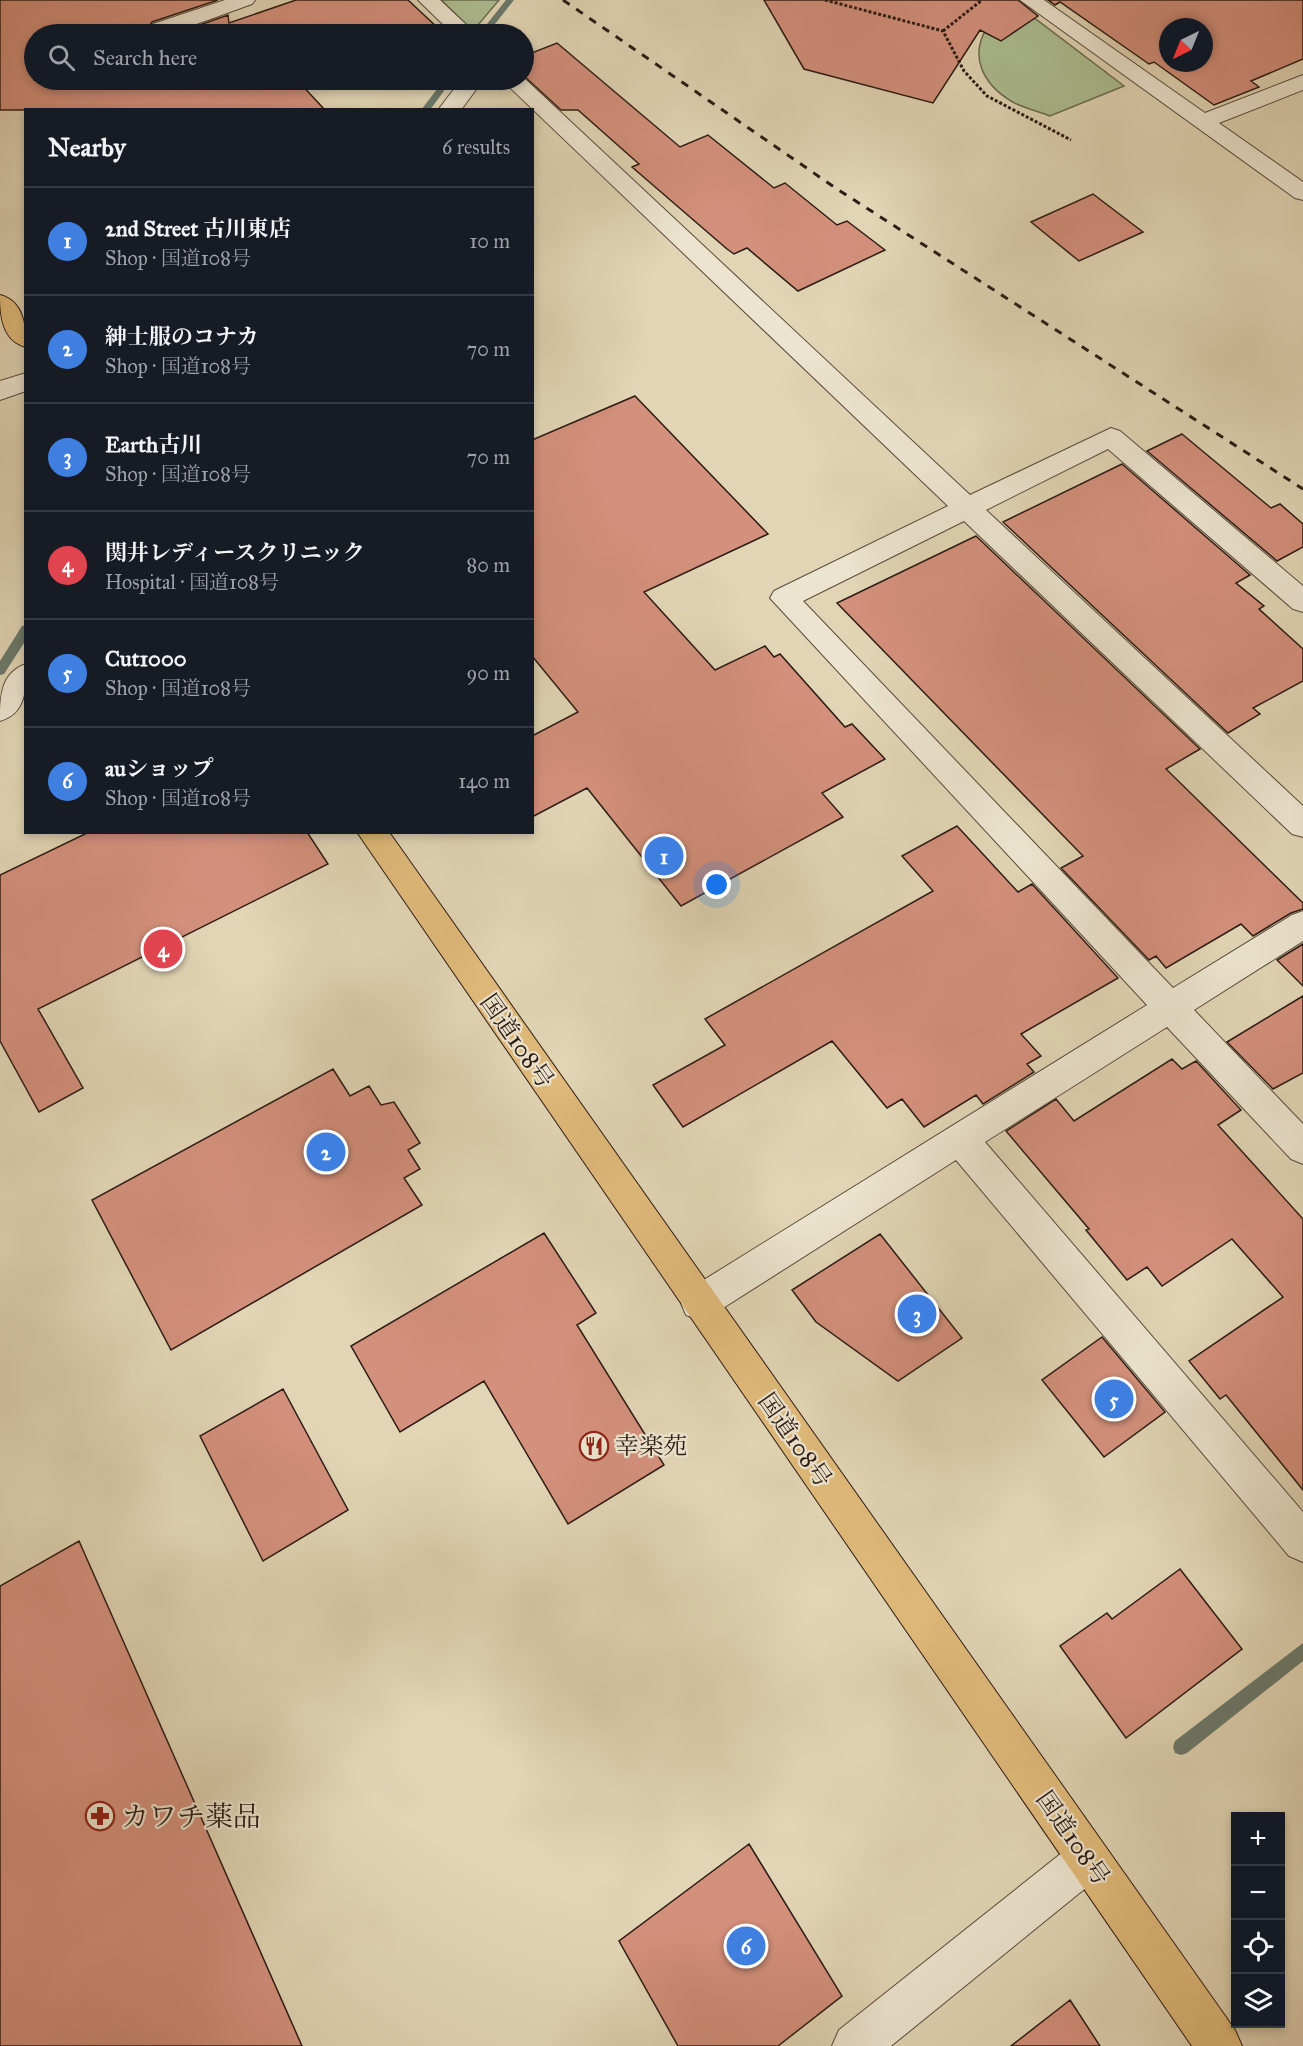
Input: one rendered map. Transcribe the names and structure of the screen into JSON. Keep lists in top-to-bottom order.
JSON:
{
  "streets": {
    "highway": ["国道108号"]
  },
  "places": {
    "restaurant": ["幸楽苑"],
    "pharmacy": ["カワチ薬品"]
  },
  "north": "bottom left",
  "page": {
    "search": "Search here",
    "heading": ["Nearby", "6 results"],
    "list": [
      {
        "mark": "1",
        "name": "2nd Street 古川東店",
        "note": "Shop · 国道108号",
        "value": "10 m"
      },
      {
        "mark": "2",
        "name": "紳士服のコナカ",
        "note": "Shop · 国道108号",
        "value": "70 m"
      },
      {
        "mark": "3",
        "name": "Earth古川",
        "note": "Shop · 国道108号",
        "value": "70 m"
      },
      {
        "mark": "4",
        "name": "関井レディースクリニック",
        "note": "Hospital · 国道108号",
        "value": "80 m"
      },
      {
        "mark": "5",
        "name": "Cut1000",
        "note": "Shop · 国道108号",
        "value": "90 m"
      },
      {
        "mark": "6",
        "name": "auショップ",
        "note": "Shop · 国道108号",
        "value": "140 m"
      }
    ],
    "pins": [
      "1",
      "4",
      "2",
      "3",
      "5",
      "6"
    ],
    "map_buttons": ["+", "−"]
  }
}
